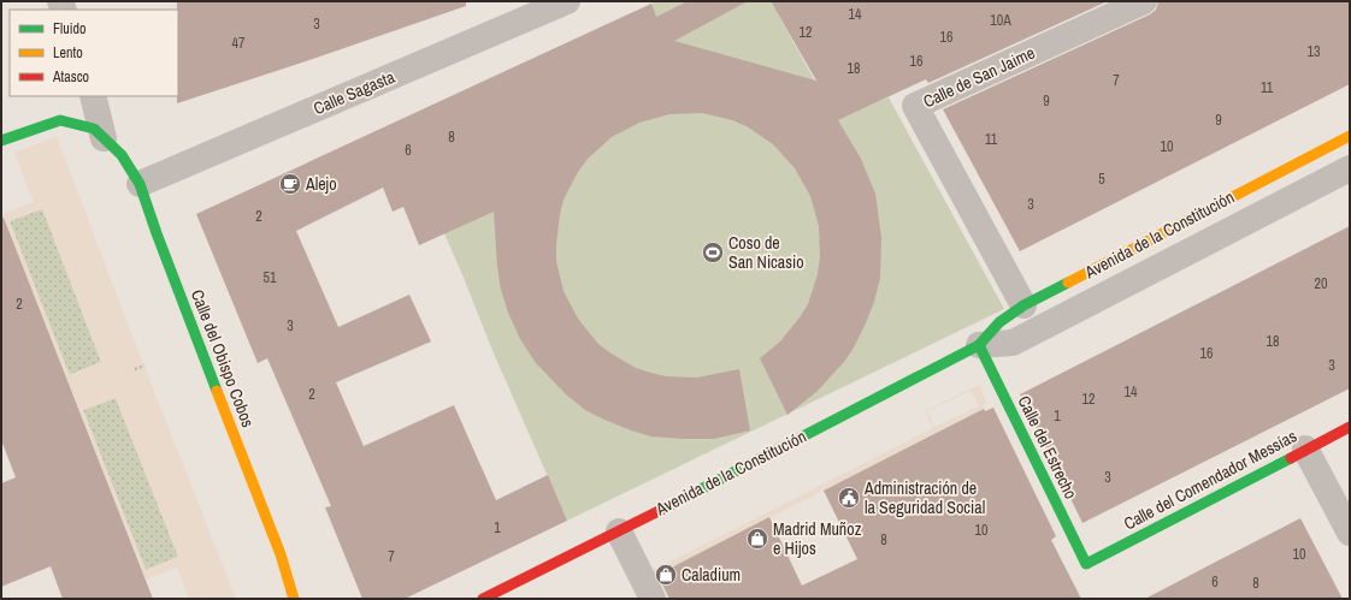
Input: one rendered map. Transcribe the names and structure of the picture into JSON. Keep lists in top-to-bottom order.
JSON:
{
  "streets": {
    "street": [
      "Calle de San Jaime",
      "Calle Sagasta",
      "Avenida de la Constitución",
      "Calle del Obispo Cobos",
      "Calle del Estrecho",
      "Calle del Comendador Messías"
    ]
  },
  "crossings": [
    ["Calle de San Jaime", "Avenida de la Constitución"],
    ["Calle Sagasta", "Calle del Obispo Cobos"],
    ["Avenida de la Constitución", "Calle del Estrecho"],
    ["Calle del Estrecho", "Calle del Comendador Messías"]
  ],
  "places": {
    "cafe": ["Alejo"],
    "sports": ["Coso de San Nicasio"],
    "public building": ["Administración de la Seguridad Social"],
    "shop": ["Madrid Muñoz e Hijos", "Caladium"]
  },
  "house_numbers": [
    "14",
    "10A",
    "3",
    "12",
    "16",
    "47",
    "13",
    "16",
    "18",
    "7",
    "11",
    "9",
    "9",
    "8",
    "11",
    "10",
    "6",
    "5",
    "3",
    "2",
    "51",
    "20",
    "2",
    "3",
    "18",
    "16",
    "3",
    "14",
    "2",
    "12",
    "1",
    "3",
    "1",
    "10",
    "8",
    "10",
    "7",
    "6",
    "8"
  ],
  "legend": ["Fluido", "Lento", "Atasco"]
}
